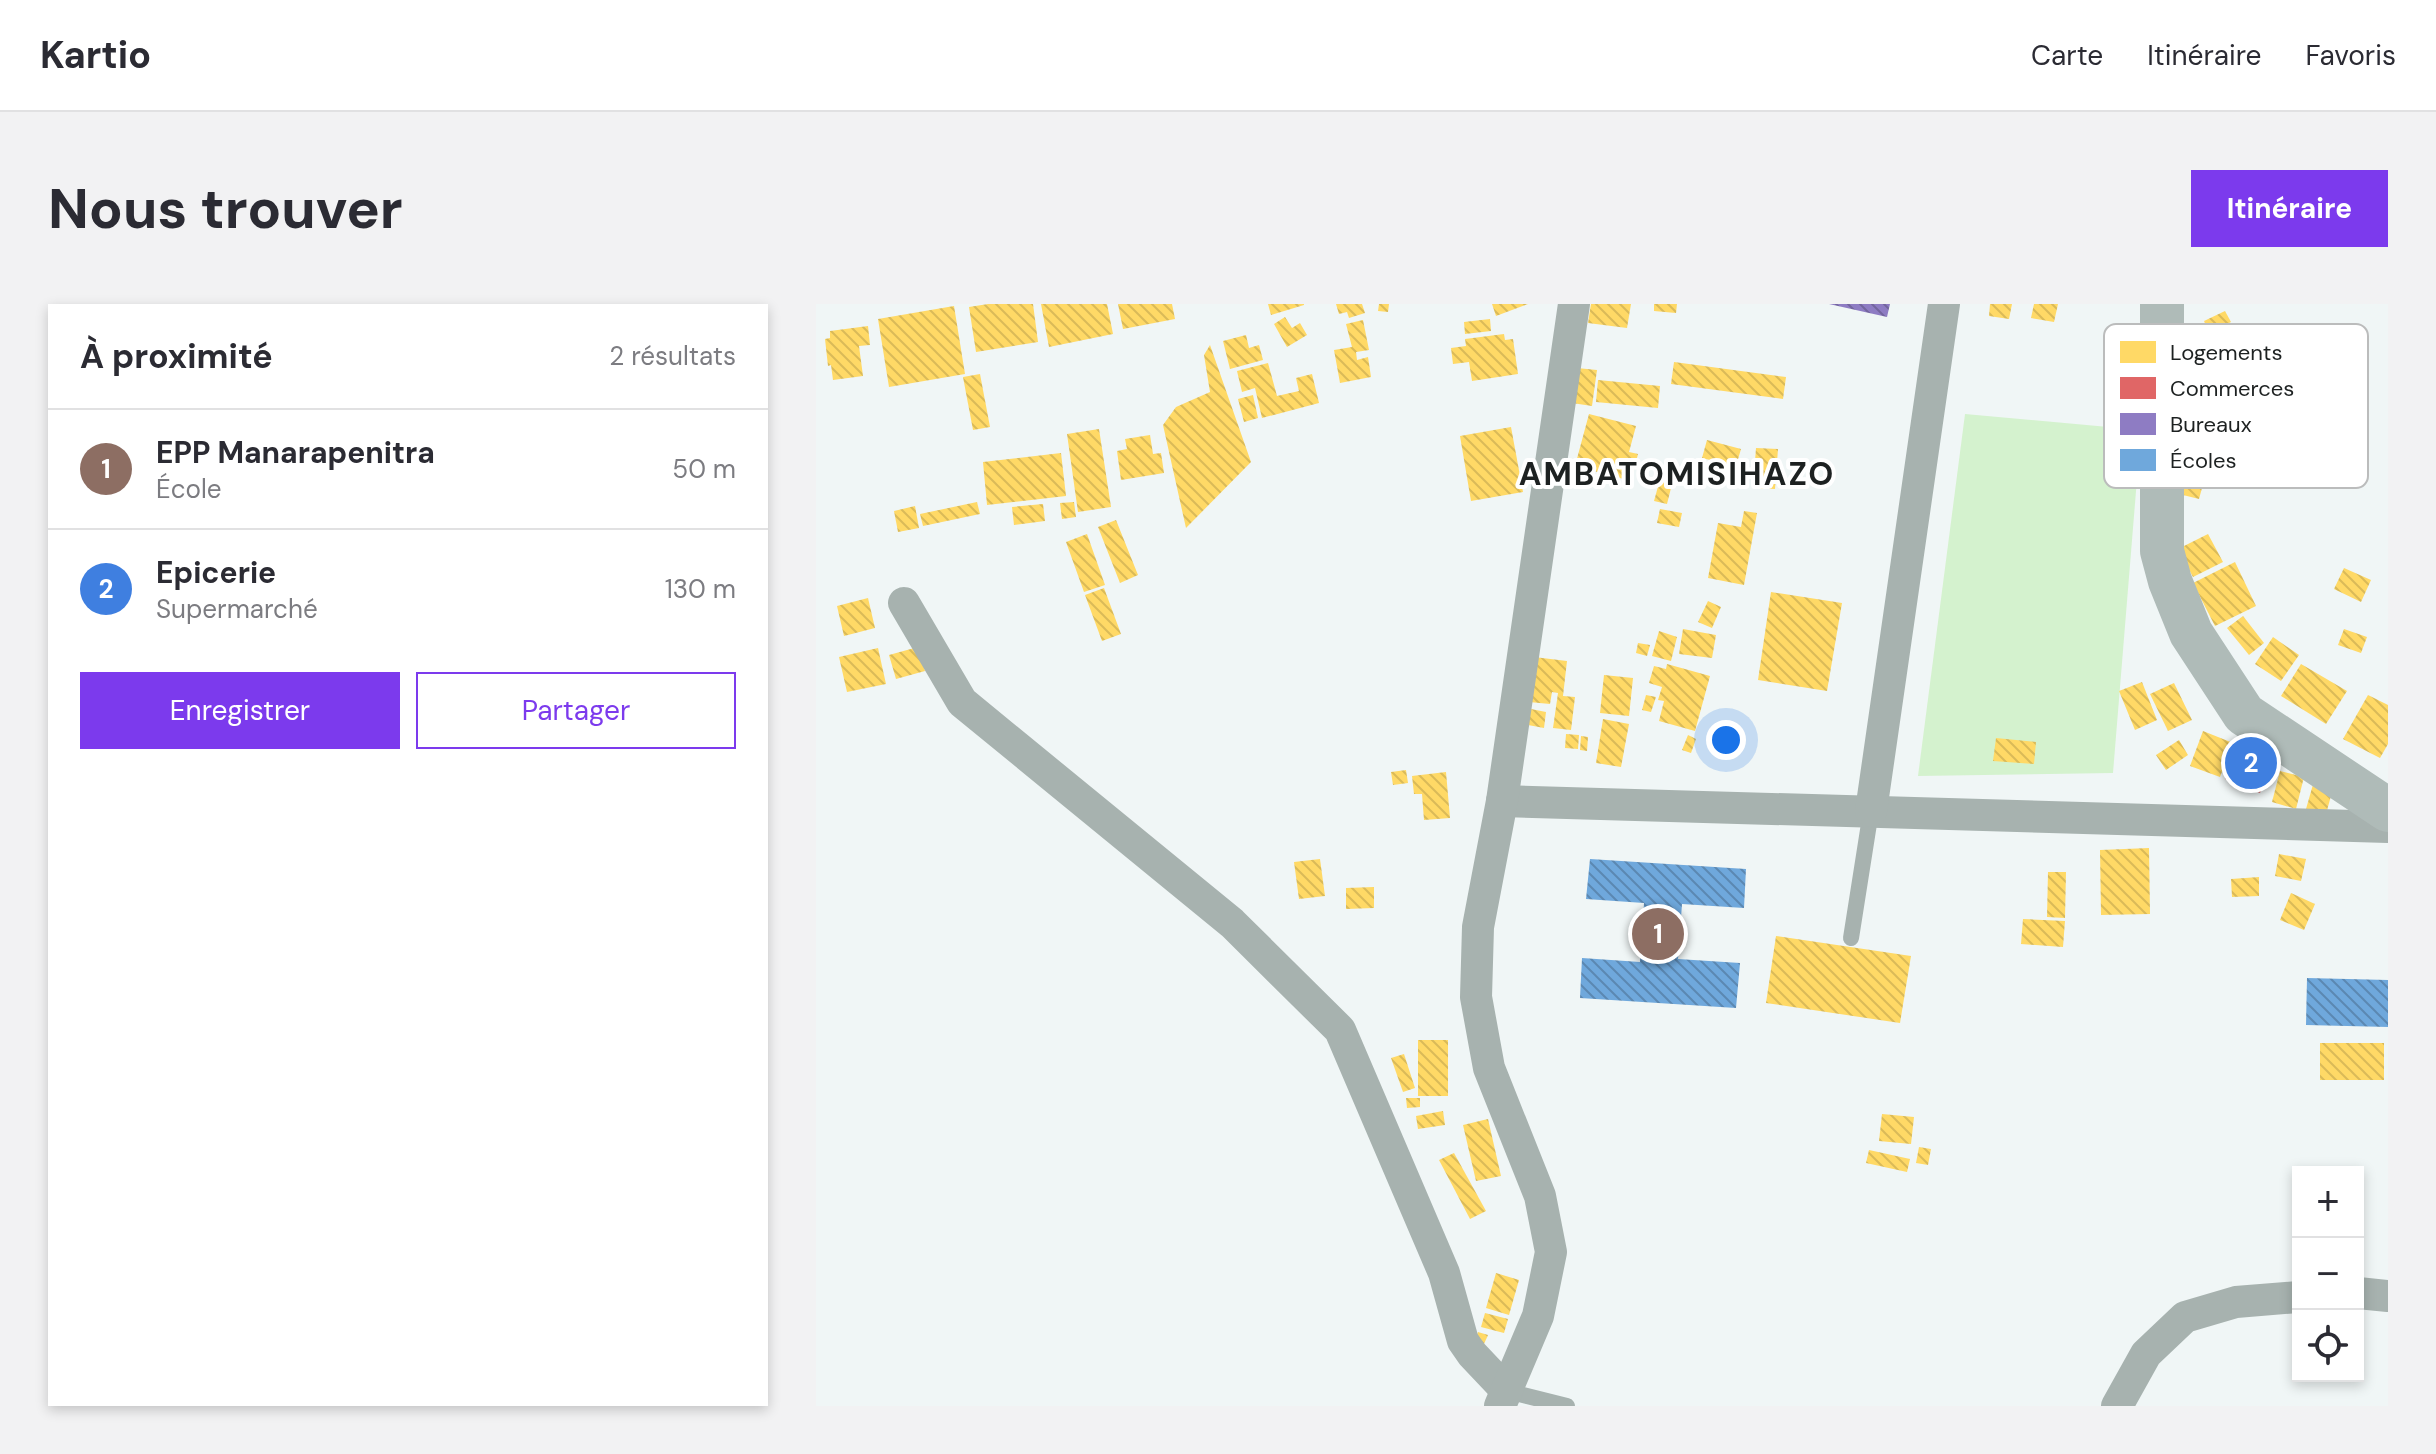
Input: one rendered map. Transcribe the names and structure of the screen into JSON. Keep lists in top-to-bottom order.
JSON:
{
  "districts": ["AMBATOMISIHAZO"],
  "legend": [
    "Logements",
    "Commerces",
    "Bureaux",
    "Écoles"
  ],
  "page": {
    "header": "Kartio",
    "nav": ["Carte", "Itinéraire", "Favoris"],
    "buttons": [
      "Itinéraire",
      ["Enregistrer", "Partager"]
    ],
    "title": "Nous trouver",
    "heading": ["À proximité", "2 résultats"],
    "list": [
      {
        "mark": "1",
        "name": "EPP Manarapenitra",
        "note": "École",
        "value": "50 m"
      },
      {
        "mark": "2",
        "name": "Epicerie",
        "note": "Supermarché",
        "value": "130 m"
      }
    ],
    "pins": ["2", "1"],
    "map_buttons": ["+", "−"]
  }
}
